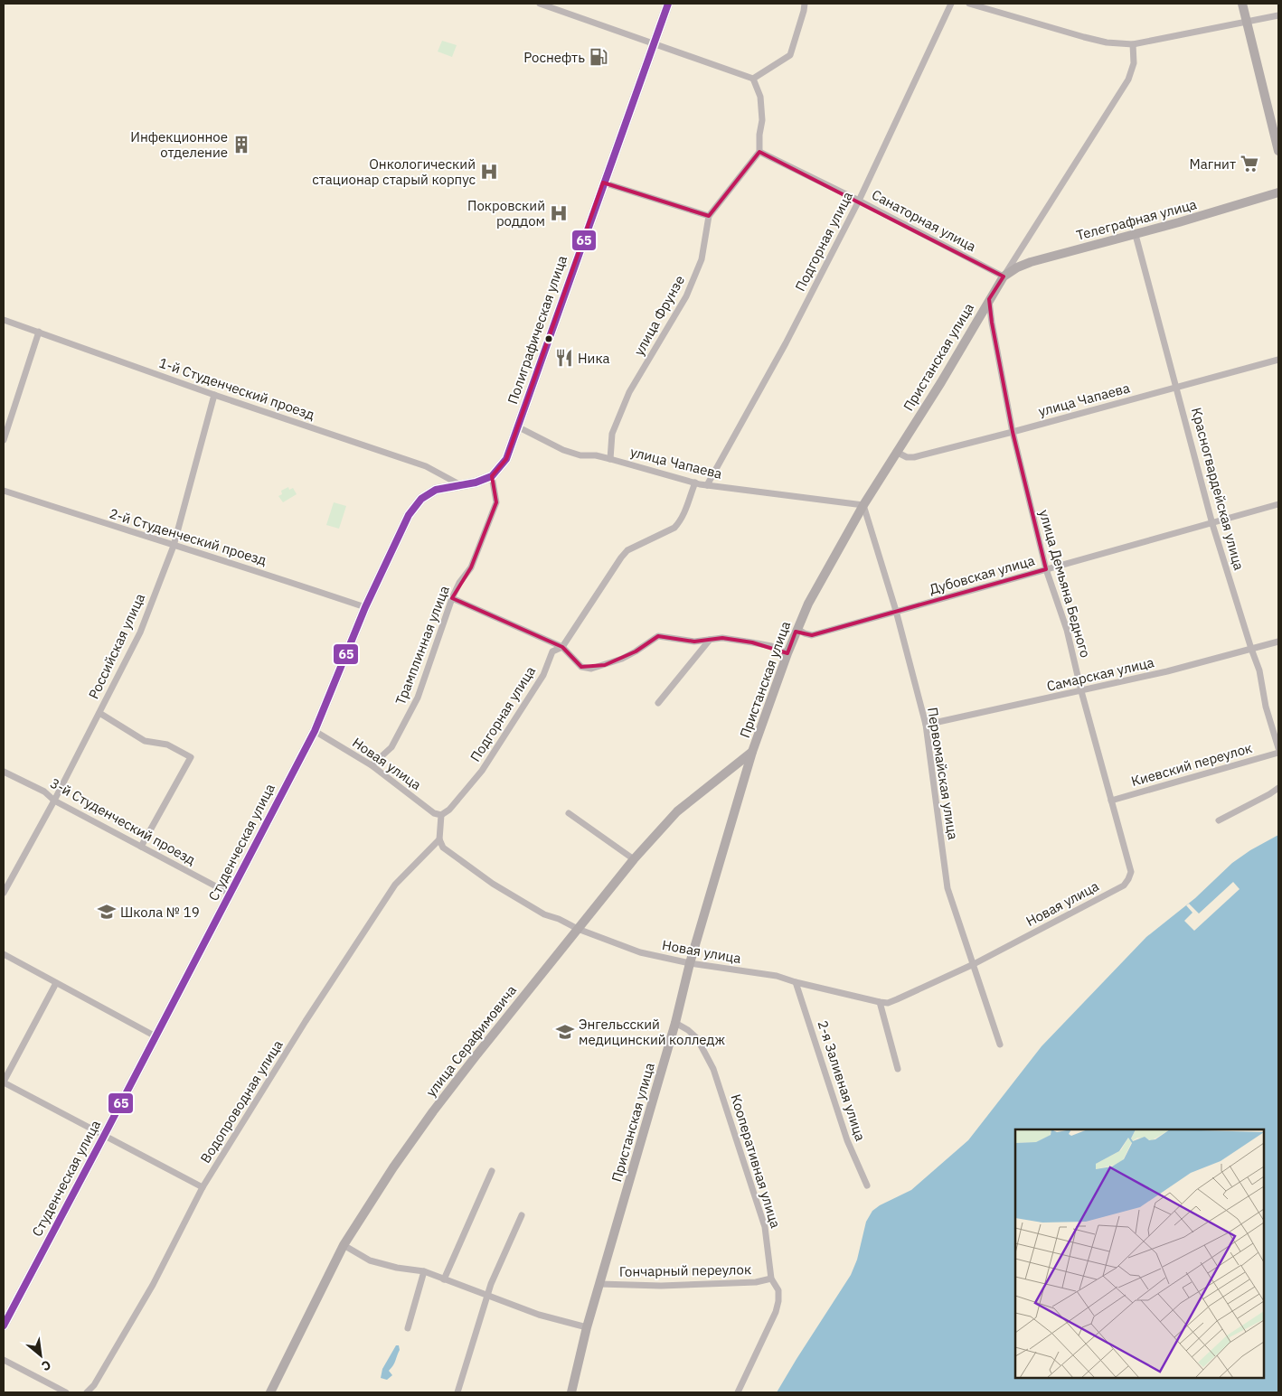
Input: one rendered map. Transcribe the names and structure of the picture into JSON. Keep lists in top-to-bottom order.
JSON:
{
  "streets": {
    "main road": ["Полиграфическая улица", "Студенческая улица"],
    "street": [
      "Телеграфная улица",
      "Санаторная улица",
      "Подгорная улица",
      "улица Фрунзе",
      "Пристанская улица",
      "1-й Студенческий проезд",
      "улица Чапаева",
      "Красногвардейская улица",
      "2-й Студенческий проезд",
      "Дубовская улица",
      "улица Демьяна Бедного",
      "Трамплинная улица",
      "Российская улица",
      "Самарская улица",
      "Новая улица",
      "Киевский переулок",
      "Первомайская улица",
      "3-й Студенческий проезд",
      "улица Серафимовича",
      "2-я Заливная улица",
      "Водопроводная улица",
      "Кооперативная улица",
      "Гончарный переулок"
    ]
  },
  "crossings": [
    ["Телеграфная улица", "Санаторная улица"],
    ["Телеграфная улица", "Пристанская улица"],
    ["Телеграфная улица", "Красногвардейская улица"],
    ["Санаторная улица", "Подгорная улица"],
    ["Санаторная улица", "улица Фрунзе"],
    ["Санаторная улица", "Пристанская улица"],
    ["Подгорная улица", "улица Чапаева"],
    ["Подгорная улица", "Новая улица"],
    ["улица Фрунзе", "улица Чапаева"],
    ["Полиграфическая улица", "улица Чапаева"],
    ["Полиграфическая улица", "Трамплинная улица"],
    ["Пристанская улица", "улица Чапаева"],
    ["Пристанская улица", "Дубовская улица"],
    ["Пристанская улица", "улица Демьяна Бедного"],
    ["Пристанская улица", "Новая улица"],
    ["Пристанская улица", "Первомайская улица"],
    ["Пристанская улица", "улица Серафимовича"],
    ["Пристанская улица", "Кооперативная улица"],
    ["Пристанская улица", "Гончарный переулок"],
    ["1-й Студенческий проезд", "Российская улица"],
    ["1-й Студенческий проезд", "Студенческая улица"],
    ["улица Чапаева", "Красногвардейская улица"],
    ["улица Чапаева", "улица Демьяна Бедного"],
    ["улица Чапаева", "Первомайская улица"],
    ["Красногвардейская улица", "Дубовская улица"],
    ["Красногвардейская улица", "Самарская улица"],
    ["2-й Студенческий проезд", "Российская улица"],
    ["2-й Студенческий проезд", "Студенческая улица"],
    ["Дубовская улица", "улица Демьяна Бедного"],
    ["Дубовская улица", "Первомайская улица"],
    ["улица Демьяна Бедного", "Самарская улица"],
    ["улица Демьяна Бедного", "Новая улица"],
    ["улица Демьяна Бедного", "Киевский переулок"],
    ["Трамплинная улица", "Новая улица"],
    ["Российская улица", "3-й Студенческий проезд"],
    ["Самарская улица", "Первомайская улица"],
    ["Новая улица", "Первомайская улица"],
    ["Новая улица", "Студенческая улица"],
    ["Новая улица", "улица Серафимовича"],
    ["Новая улица", "2-я Заливная улица"],
    ["Новая улица", "Водопроводная улица"],
    ["3-й Студенческий проезд", "Студенческая улица"],
    ["Кооперативная улица", "Гончарный переулок"]
  ],
  "places": {
    "fuel station": ["Роснефть"],
    "building": ["Инфекционное отделение"],
    "supermarket": ["Магнит"],
    "hospital": ["Онкологический стационар старый корпус", "Покровский роддом"],
    "restaurant": ["Ника"],
    "school or university": ["Школа № 19", "Энгельсский медицинский колледж"]
  },
  "lines": ["transit line 65"],
  "north": "bottom right"
}
